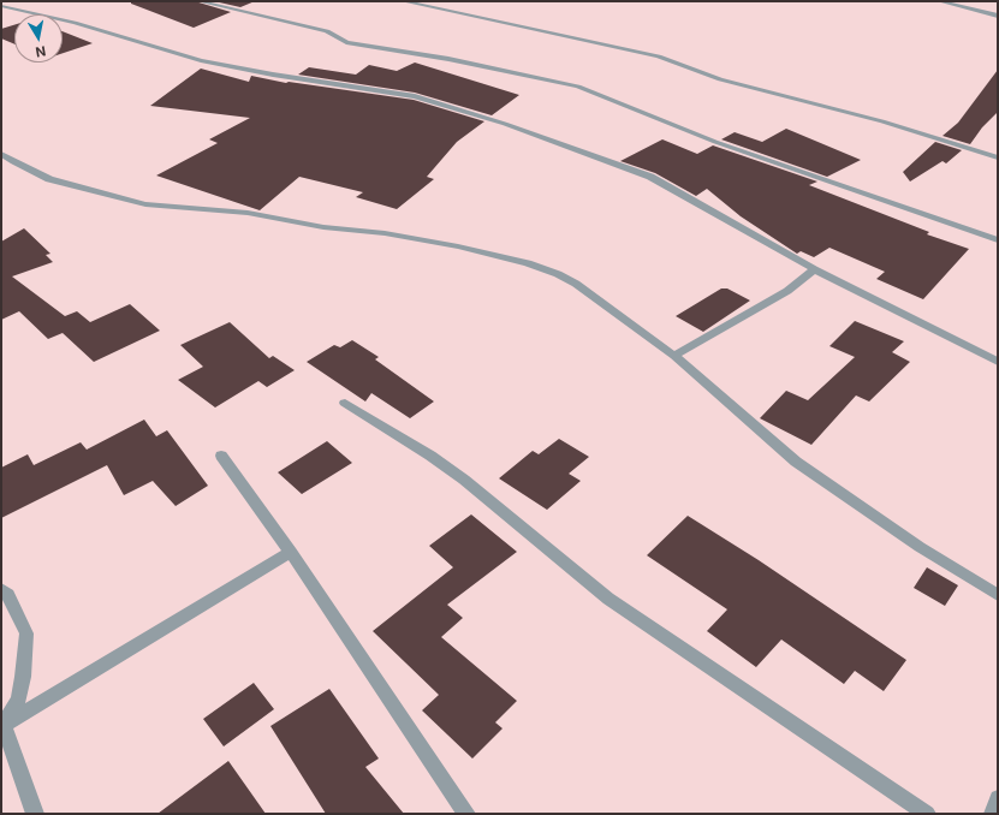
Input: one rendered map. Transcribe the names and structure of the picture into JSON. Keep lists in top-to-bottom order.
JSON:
{
  "north": "bottom"
}
